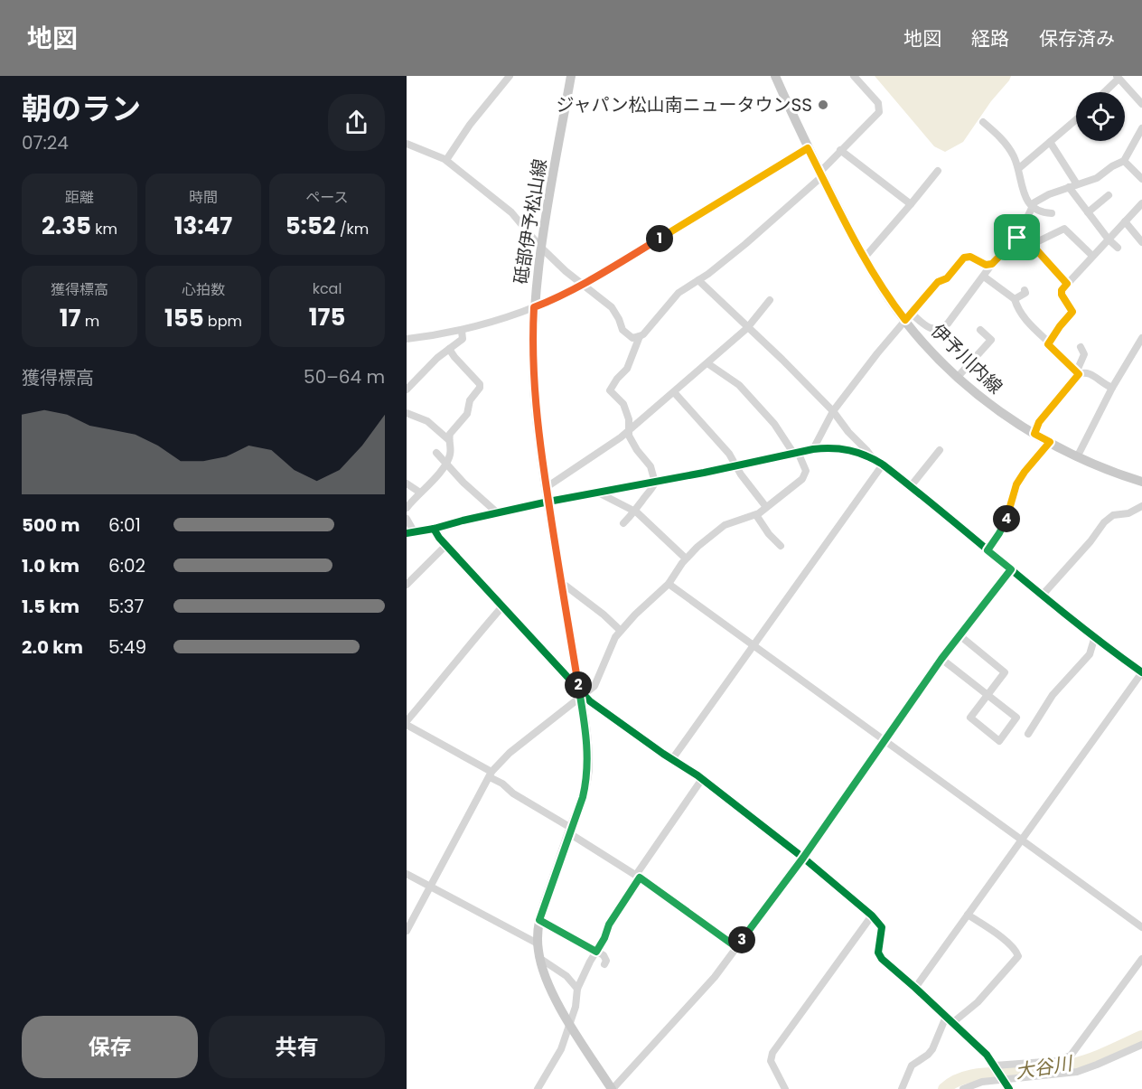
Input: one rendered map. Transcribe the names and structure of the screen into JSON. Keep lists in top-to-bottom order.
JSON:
{
  "streets": {
    "main road": ["砥部伊予松山線", "伊予川内線"]
  },
  "water": ["大谷川"],
  "places": ["ジャパン松山南ニュータウンSS"],
  "page": {
    "header": "地図",
    "nav": ["地図", "経路", "保存済み"],
    "heading": ["朝のラン", "07:24"],
    "stats": [
      ["距離", "2.35 km"],
      ["時間", "13:47"],
      ["ペース", "5:52 /km"],
      ["獲得標高", "17 m"],
      ["心拍数", "155 bpm"],
      ["kcal", "175"]
    ],
    "pins": [
      "1",
      "4",
      "2",
      "3"
    ],
    "chart": ["獲得標高", "50–64 m"],
    "list": [
      {
        "name": "500 m",
        "note": "6:01"
      },
      {
        "name": "1.0 km",
        "note": "6:02"
      },
      {
        "name": "1.5 km",
        "note": "5:37"
      },
      {
        "name": "2.0 km",
        "note": "5:49"
      }
    ],
    "buttons": ["保存", "共有"]
  }
}
